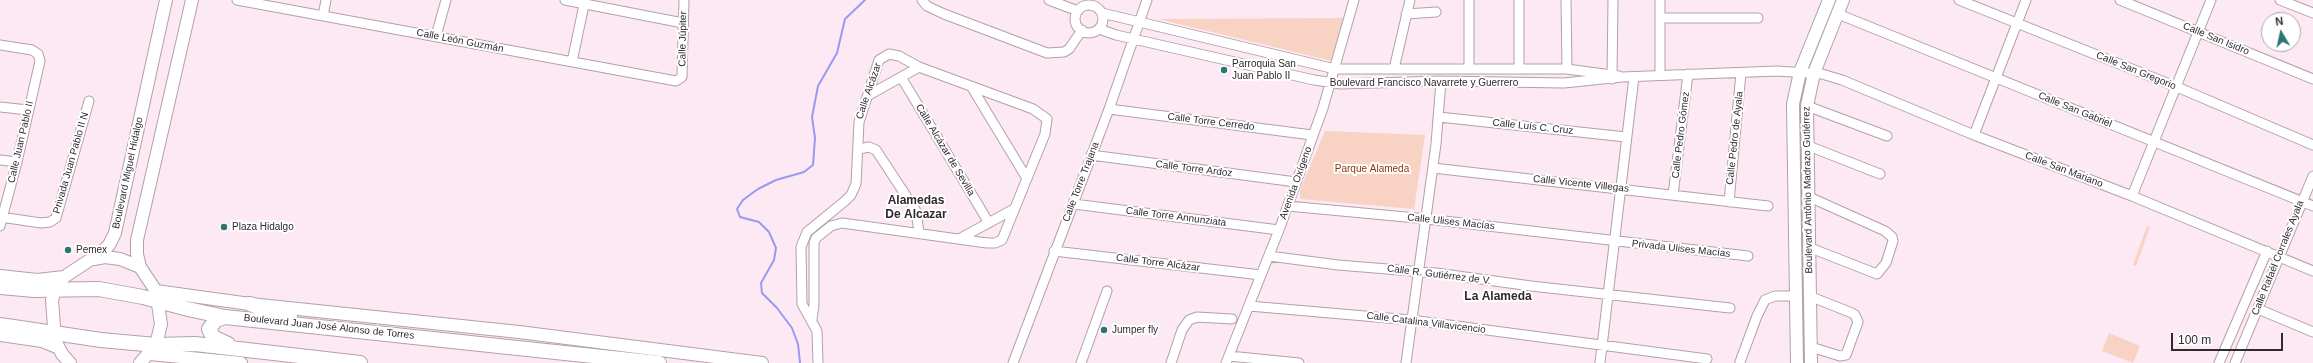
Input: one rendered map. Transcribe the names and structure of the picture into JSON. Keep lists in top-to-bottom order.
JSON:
{
  "streets": {
    "main road": ["Boulevard Juan José Alonso de Torres"],
    "street": [
      "Calle Júpiter",
      "Calle San Isidro",
      "Calle León Guzmán",
      "Calle San Gregorio",
      "Boulevard Francisco Navarrete y Guerrero",
      "Calle Alcázar",
      "Calle San Gabriel",
      "Calle Torre Cerredo",
      "Calle Luís C. Cruz",
      "Calle Pedro Gómez",
      "Calle Pedro de Ayala",
      "Calle Juan Pablo II",
      "Calle Alcázar de Sevilla",
      "Privada Juan Pablo II N",
      "Calle Torre Ardoz",
      "Calle San Mariano",
      "Boulevard Miguel Hidalgo",
      "Calle Torre Trajana",
      "Avenida Oxígeno",
      "Calle Vicente Villegas",
      "Boulevard Antônio Madrazo Gutiérrez",
      "Calle Torre Annunziata",
      "Calle Ulises Macías",
      "Privada Ulises Macías",
      "Calle Rafaél Corrales Ayala",
      "Calle Torre Alcázar",
      "Calle R. Gutiérrez de V.",
      "Calle Catalina Villavicencio"
    ]
  },
  "crossings": [
    ["Calle Júpiter", "Calle León Guzmán"],
    ["Boulevard Francisco Navarrete y Guerrero", "Calle Pedro Gómez"],
    ["Boulevard Francisco Navarrete y Guerrero", "Calle Pedro de Ayala"],
    ["Boulevard Francisco Navarrete y Guerrero", "Calle San Mariano"],
    ["Boulevard Francisco Navarrete y Guerrero", "Calle Torre Trajana"],
    ["Boulevard Francisco Navarrete y Guerrero", "Avenida Oxígeno"],
    ["Boulevard Francisco Navarrete y Guerrero", "Boulevard Antônio Madrazo Gutiérrez"],
    ["Calle San Gabriel", "Boulevard Antônio Madrazo Gutiérrez"],
    ["Calle San Gabriel", "Calle Rafaél Corrales Ayala"],
    ["Calle Torre Cerredo", "Calle Torre Trajana"],
    ["Calle Torre Cerredo", "Avenida Oxígeno"],
    ["Calle Pedro Gómez", "Calle Vicente Villegas"],
    ["Calle Pedro de Ayala", "Calle Vicente Villegas"],
    ["Calle Juan Pablo II", "Privada Juan Pablo II N"],
    ["Calle Torre Ardoz", "Calle Torre Trajana"],
    ["Calle Torre Ardoz", "Avenida Oxígeno"],
    ["Calle San Mariano", "Boulevard Antônio Madrazo Gutiérrez"],
    ["Calle San Mariano", "Calle Rafaél Corrales Ayala"],
    ["Boulevard Miguel Hidalgo", "Boulevard Juan José Alonso de Torres"],
    ["Calle Torre Trajana", "Calle Torre Annunziata"],
    ["Calle Torre Trajana", "Calle Torre Alcázar"],
    ["Avenida Oxígeno", "Calle Torre Annunziata"],
    ["Avenida Oxígeno", "Calle Ulises Macías"],
    ["Avenida Oxígeno", "Calle Torre Alcázar"],
    ["Avenida Oxígeno", "Calle R. Gutiérrez de V."],
    ["Avenida Oxígeno", "Calle Catalina Villavicencio"],
    ["Calle Ulises Macías", "Privada Ulises Macías"]
  ],
  "districts": ["Alamedas De Alcazar", "La Alameda"],
  "parks": ["Parque Alameda"],
  "places": [
    "Parroquia San Juan Pablo II",
    "Plaza Hidalgo",
    "Pemex",
    "Jumper fly"
  ],
  "scale_bar": "100 m",
  "north": "top"
}
